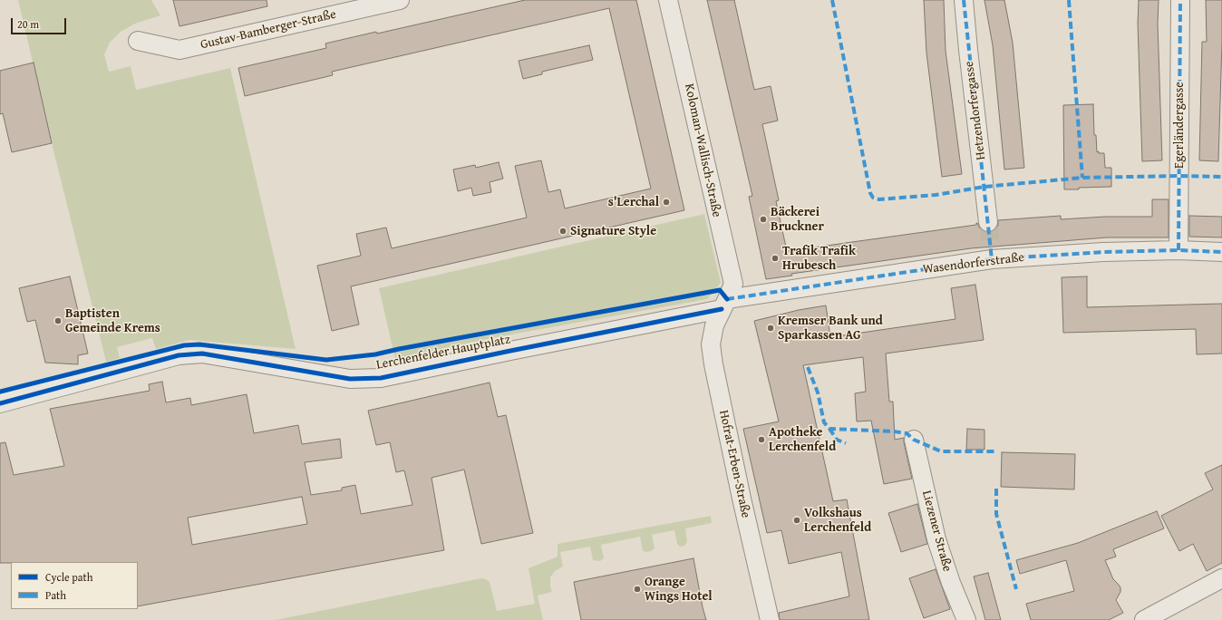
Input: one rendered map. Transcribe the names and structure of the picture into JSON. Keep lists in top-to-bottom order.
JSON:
{
  "streets": {
    "street": [
      "Gustav-Bamberger-Straße",
      "Hetzendorfergasse",
      "Egerländergasse",
      "Koloman-Wallisch-Straße",
      "Wasendorferstraße",
      "Lerchenfelder Hauptplatz",
      "Hofrat-Erben-Straße",
      "Liezener Straße"
    ]
  },
  "crossings": [
    ["Egerländergasse", "Wasendorferstraße"],
    ["Koloman-Wallisch-Straße", "Wasendorferstraße"],
    ["Koloman-Wallisch-Straße", "Lerchenfelder Hauptplatz"],
    ["Koloman-Wallisch-Straße", "Hofrat-Erben-Straße"],
    ["Wasendorferstraße", "Lerchenfelder Hauptplatz"],
    ["Wasendorferstraße", "Hofrat-Erben-Straße"],
    ["Lerchenfelder Hauptplatz", "Hofrat-Erben-Straße"]
  ],
  "places": [
    "s'Lerchal",
    "Bäckerei Bruckner",
    "Signature Style",
    "Trafik Trafik Hrubesch",
    "Baptisten Gemeinde Krems",
    "Kremser Bank und Sparkassen AG",
    "Apotheke Lerchenfeld",
    "Volkshaus Lerchenfeld",
    "Orange Wings Hotel"
  ],
  "legend": ["Cycle path", "Path"],
  "scale_bar": "20 m"
}
